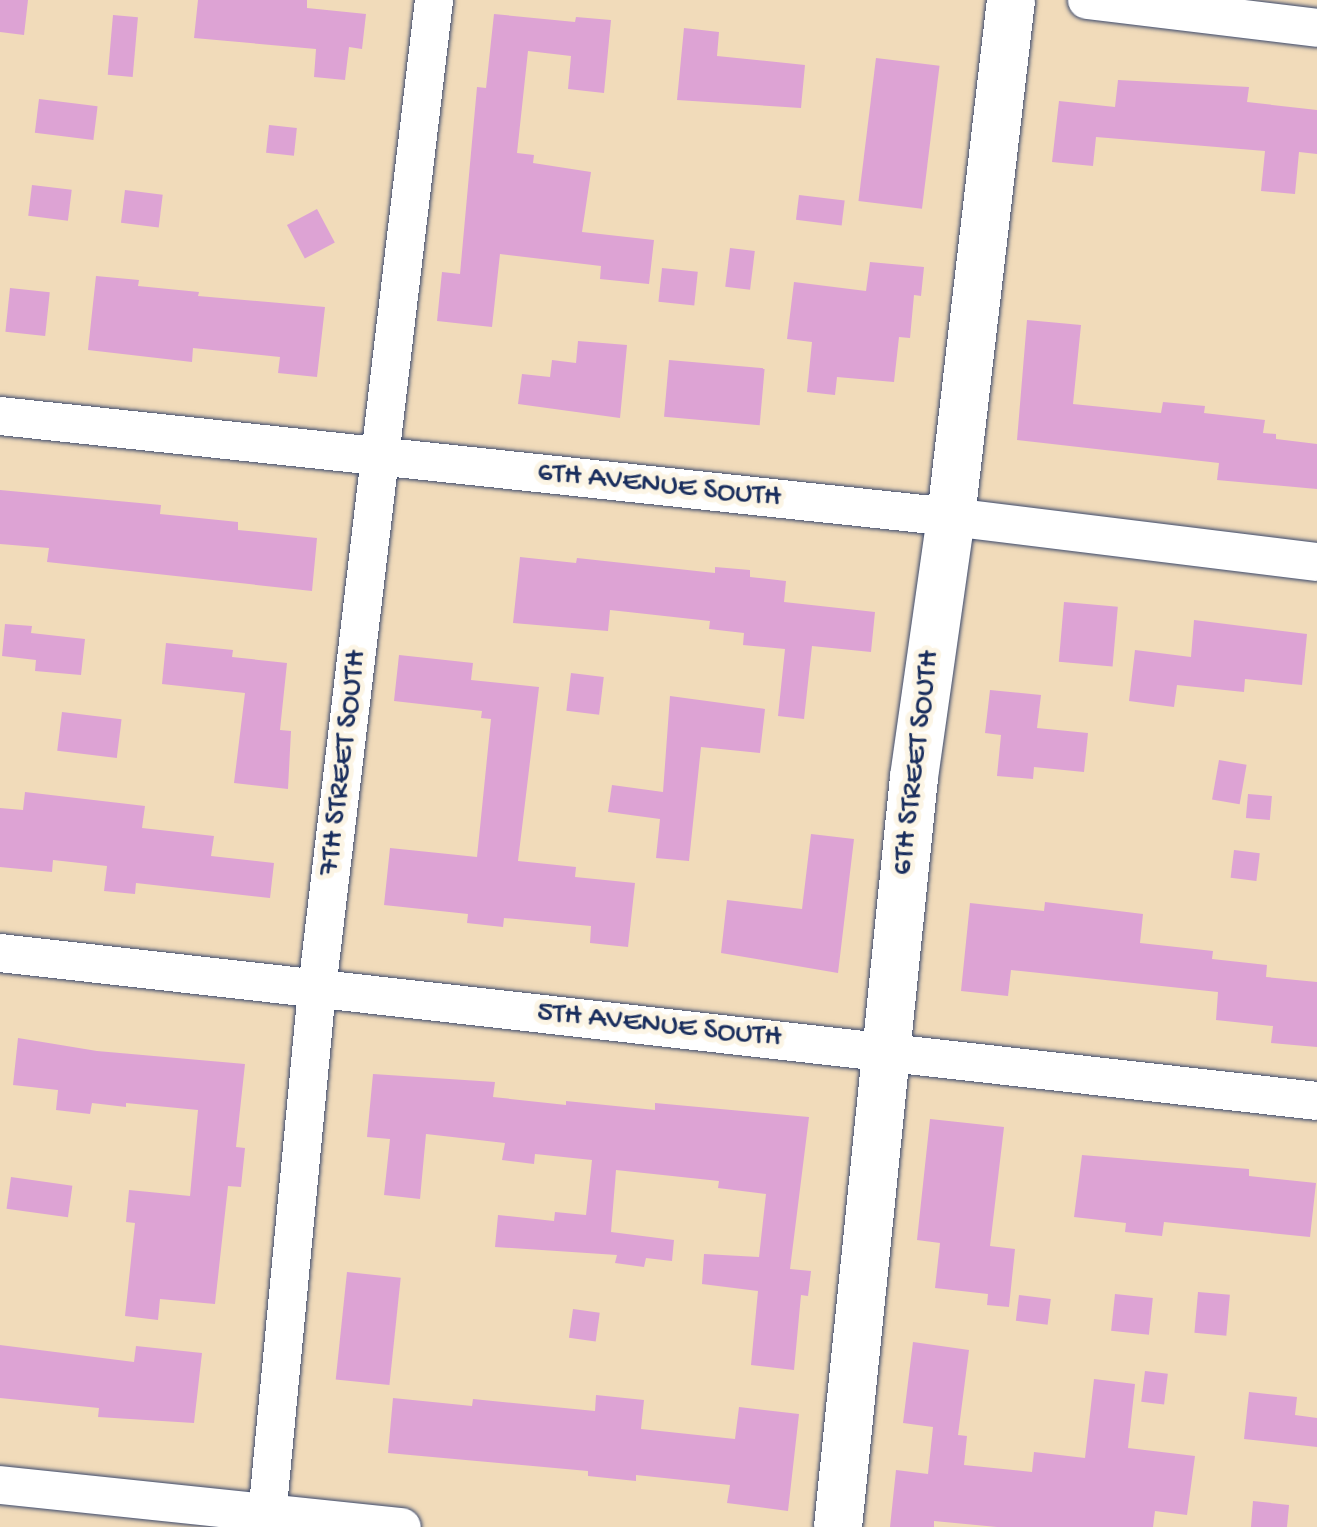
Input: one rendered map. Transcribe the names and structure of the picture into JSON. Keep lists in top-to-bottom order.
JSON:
{
  "streets": {
    "main road": ["6TH STREET SOUTH"],
    "street": ["6TH AVENUE SOUTH", "7TH STREET SOUTH", "5TH AVENUE SOUTH"]
  },
  "crossings": [
    ["6TH AVENUE SOUTH", "7TH STREET SOUTH"],
    ["6TH AVENUE SOUTH", "6TH STREET SOUTH"],
    ["7TH STREET SOUTH", "5TH AVENUE SOUTH"],
    ["6TH STREET SOUTH", "5TH AVENUE SOUTH"]
  ]
}
